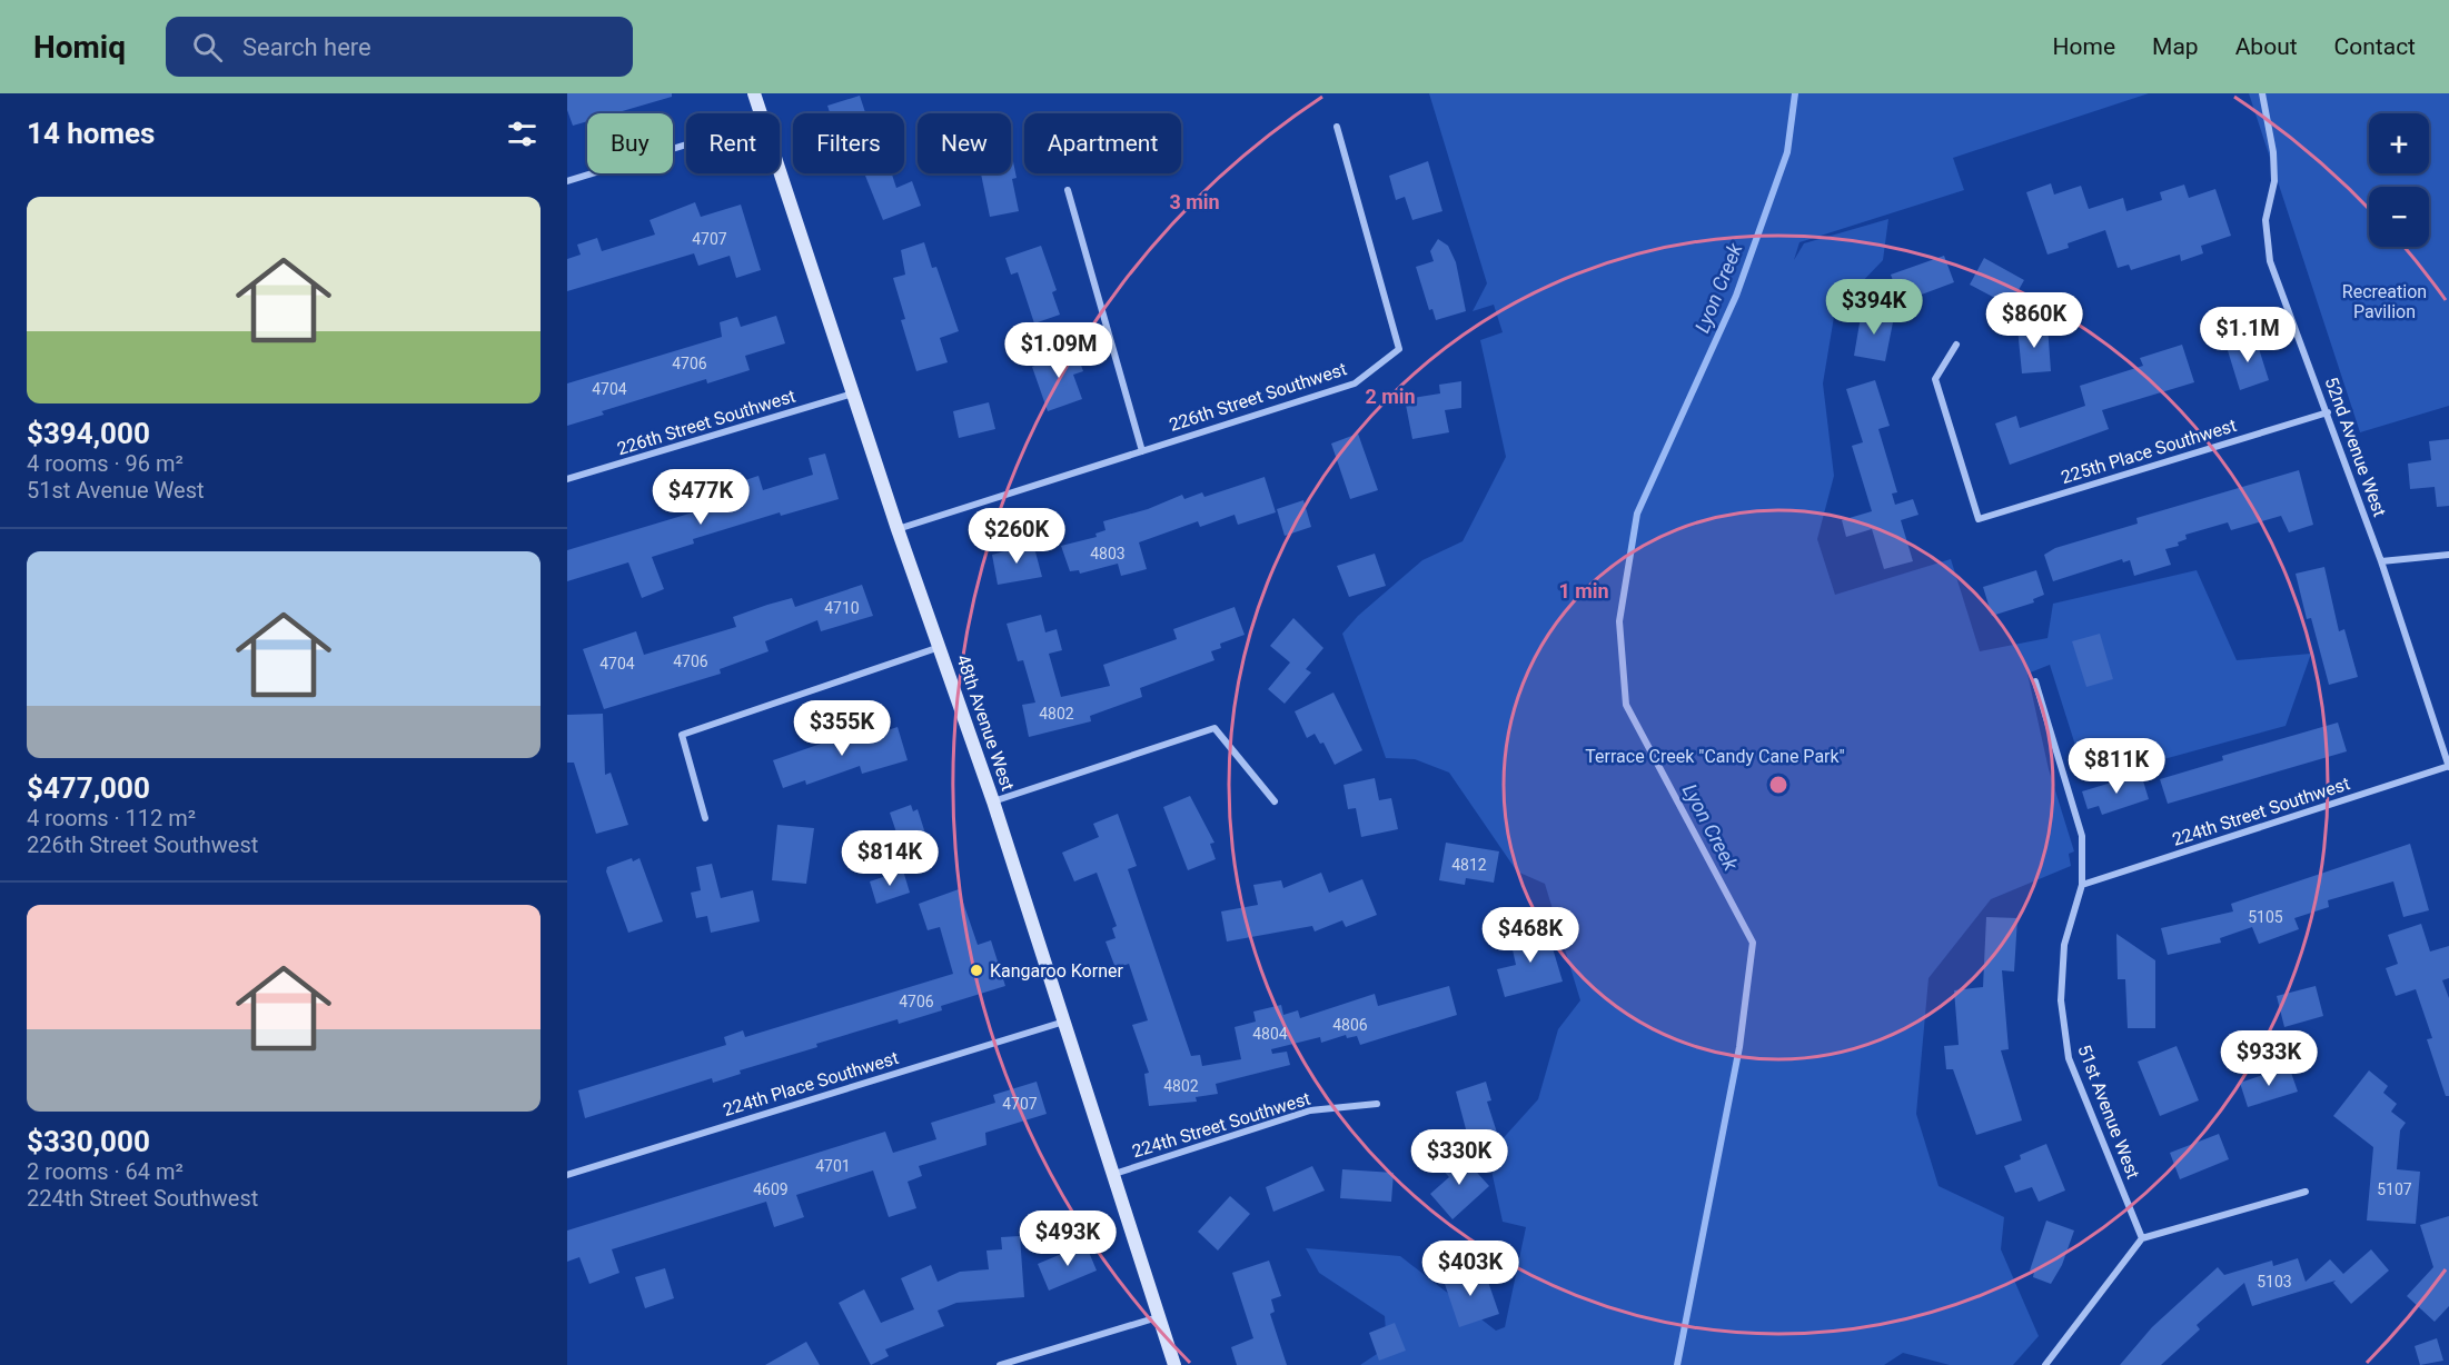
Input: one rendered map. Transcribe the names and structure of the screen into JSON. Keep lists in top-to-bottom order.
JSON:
{
  "streets": {
    "main road": ["48th Avenue West"],
    "street": [
      "226th Street Southwest",
      "52nd Avenue West",
      "225th Place Southwest",
      "224th Street Southwest",
      "224th Place Southwest",
      "51st Avenue West"
    ]
  },
  "crossings": [
    ["226th Street Southwest", "48th Avenue West"],
    ["52nd Avenue West", "225th Place Southwest"],
    ["52nd Avenue West", "224th Street Southwest"],
    ["48th Avenue West", "224th Street Southwest"],
    ["48th Avenue West", "224th Place Southwest"],
    ["224th Street Southwest", "51st Avenue West"]
  ],
  "water": ["Lyon Creek"],
  "parks": ["Recreation Pavilion", "Terrace Creek \"Candy Cane Park\""],
  "places": ["Kangaroo Korner"],
  "house_numbers": [
    "4707",
    "4706",
    "4704",
    "4803",
    "4710",
    "4706",
    "4704",
    "4802",
    "4812",
    "5105",
    "4706",
    "4806",
    "4804",
    "4802",
    "4707",
    "4701",
    "4609",
    "5107",
    "5103"
  ],
  "page": {
    "header": "Homiq",
    "search": "Search here",
    "nav": [
      "Home",
      "Map",
      "About",
      "Contact"
    ],
    "heading": "14 homes",
    "map_buttons": ["+", "−"],
    "chip": [
      "Buy",
      "Rent",
      "Filters",
      "New",
      "Apartment"
    ],
    "list": [
      {
        "name": "$394,000",
        "note": "4 rooms · 96 m² · 51st Avenue West"
      },
      {
        "name": "$477,000",
        "note": "4 rooms · 112 m² · 226th Street Southwest"
      },
      {
        "name": "$330,000",
        "note": "2 rooms · 64 m² · 224th Street Southwest"
      }
    ],
    "price": [
      "$394K",
      "$860K",
      "$1.1M",
      "$1.09M",
      "$477K",
      "$260K",
      "$355K",
      "$811K",
      "$814K",
      "$468K",
      "$933K",
      "$330K",
      "$493K",
      "$403K"
    ]
  },
  "rings": ["3 min", "2 min", "1 min"]
}
